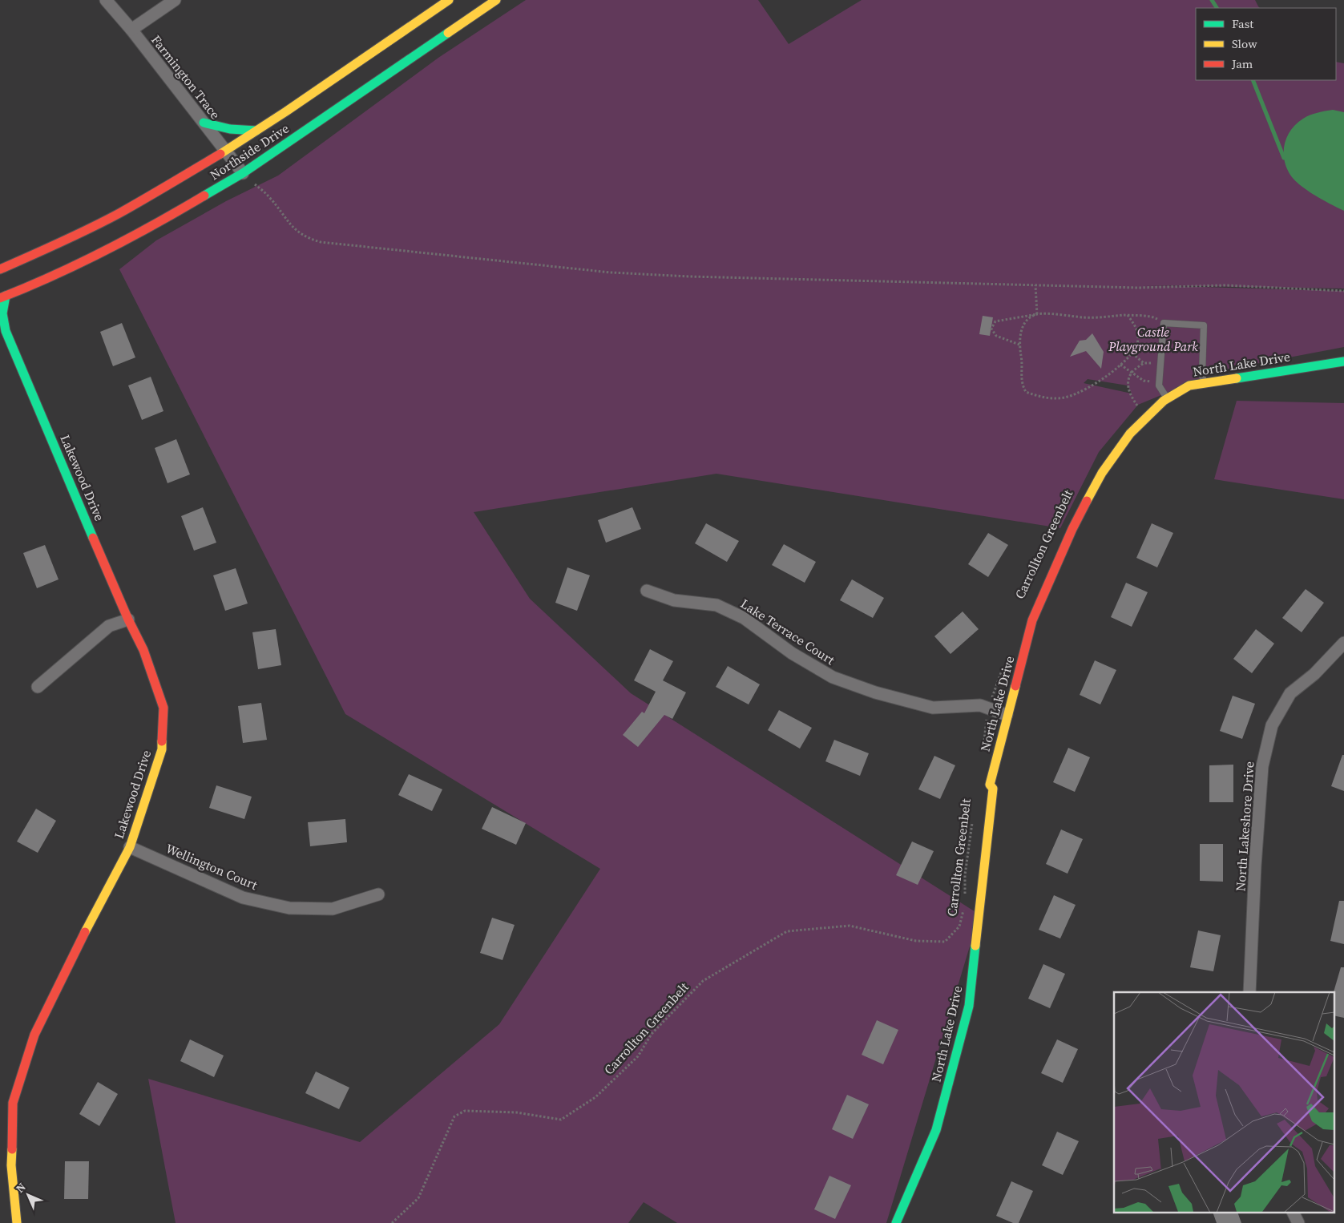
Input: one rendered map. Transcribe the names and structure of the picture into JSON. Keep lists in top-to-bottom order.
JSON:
{
  "streets": {
    "main road": ["Northside Drive", "North Lake Drive", "Lakewood Drive"],
    "street": [
      "Farmington Trace",
      "Lake Terrace Court",
      "North Lakeshore Drive",
      "Wellington Court"
    ],
    "path": ["Carrollton Greenbelt"]
  },
  "crossings": [
    ["Farmington Trace", "Northside Drive"],
    ["Northside Drive", "Lakewood Drive"],
    ["North Lake Drive", "Lake Terrace Court"],
    ["Lakewood Drive", "Wellington Court"]
  ],
  "parks": ["Castle Playground Park"],
  "legend": ["Fast", "Slow", "Jam"],
  "north": "top left"
}
